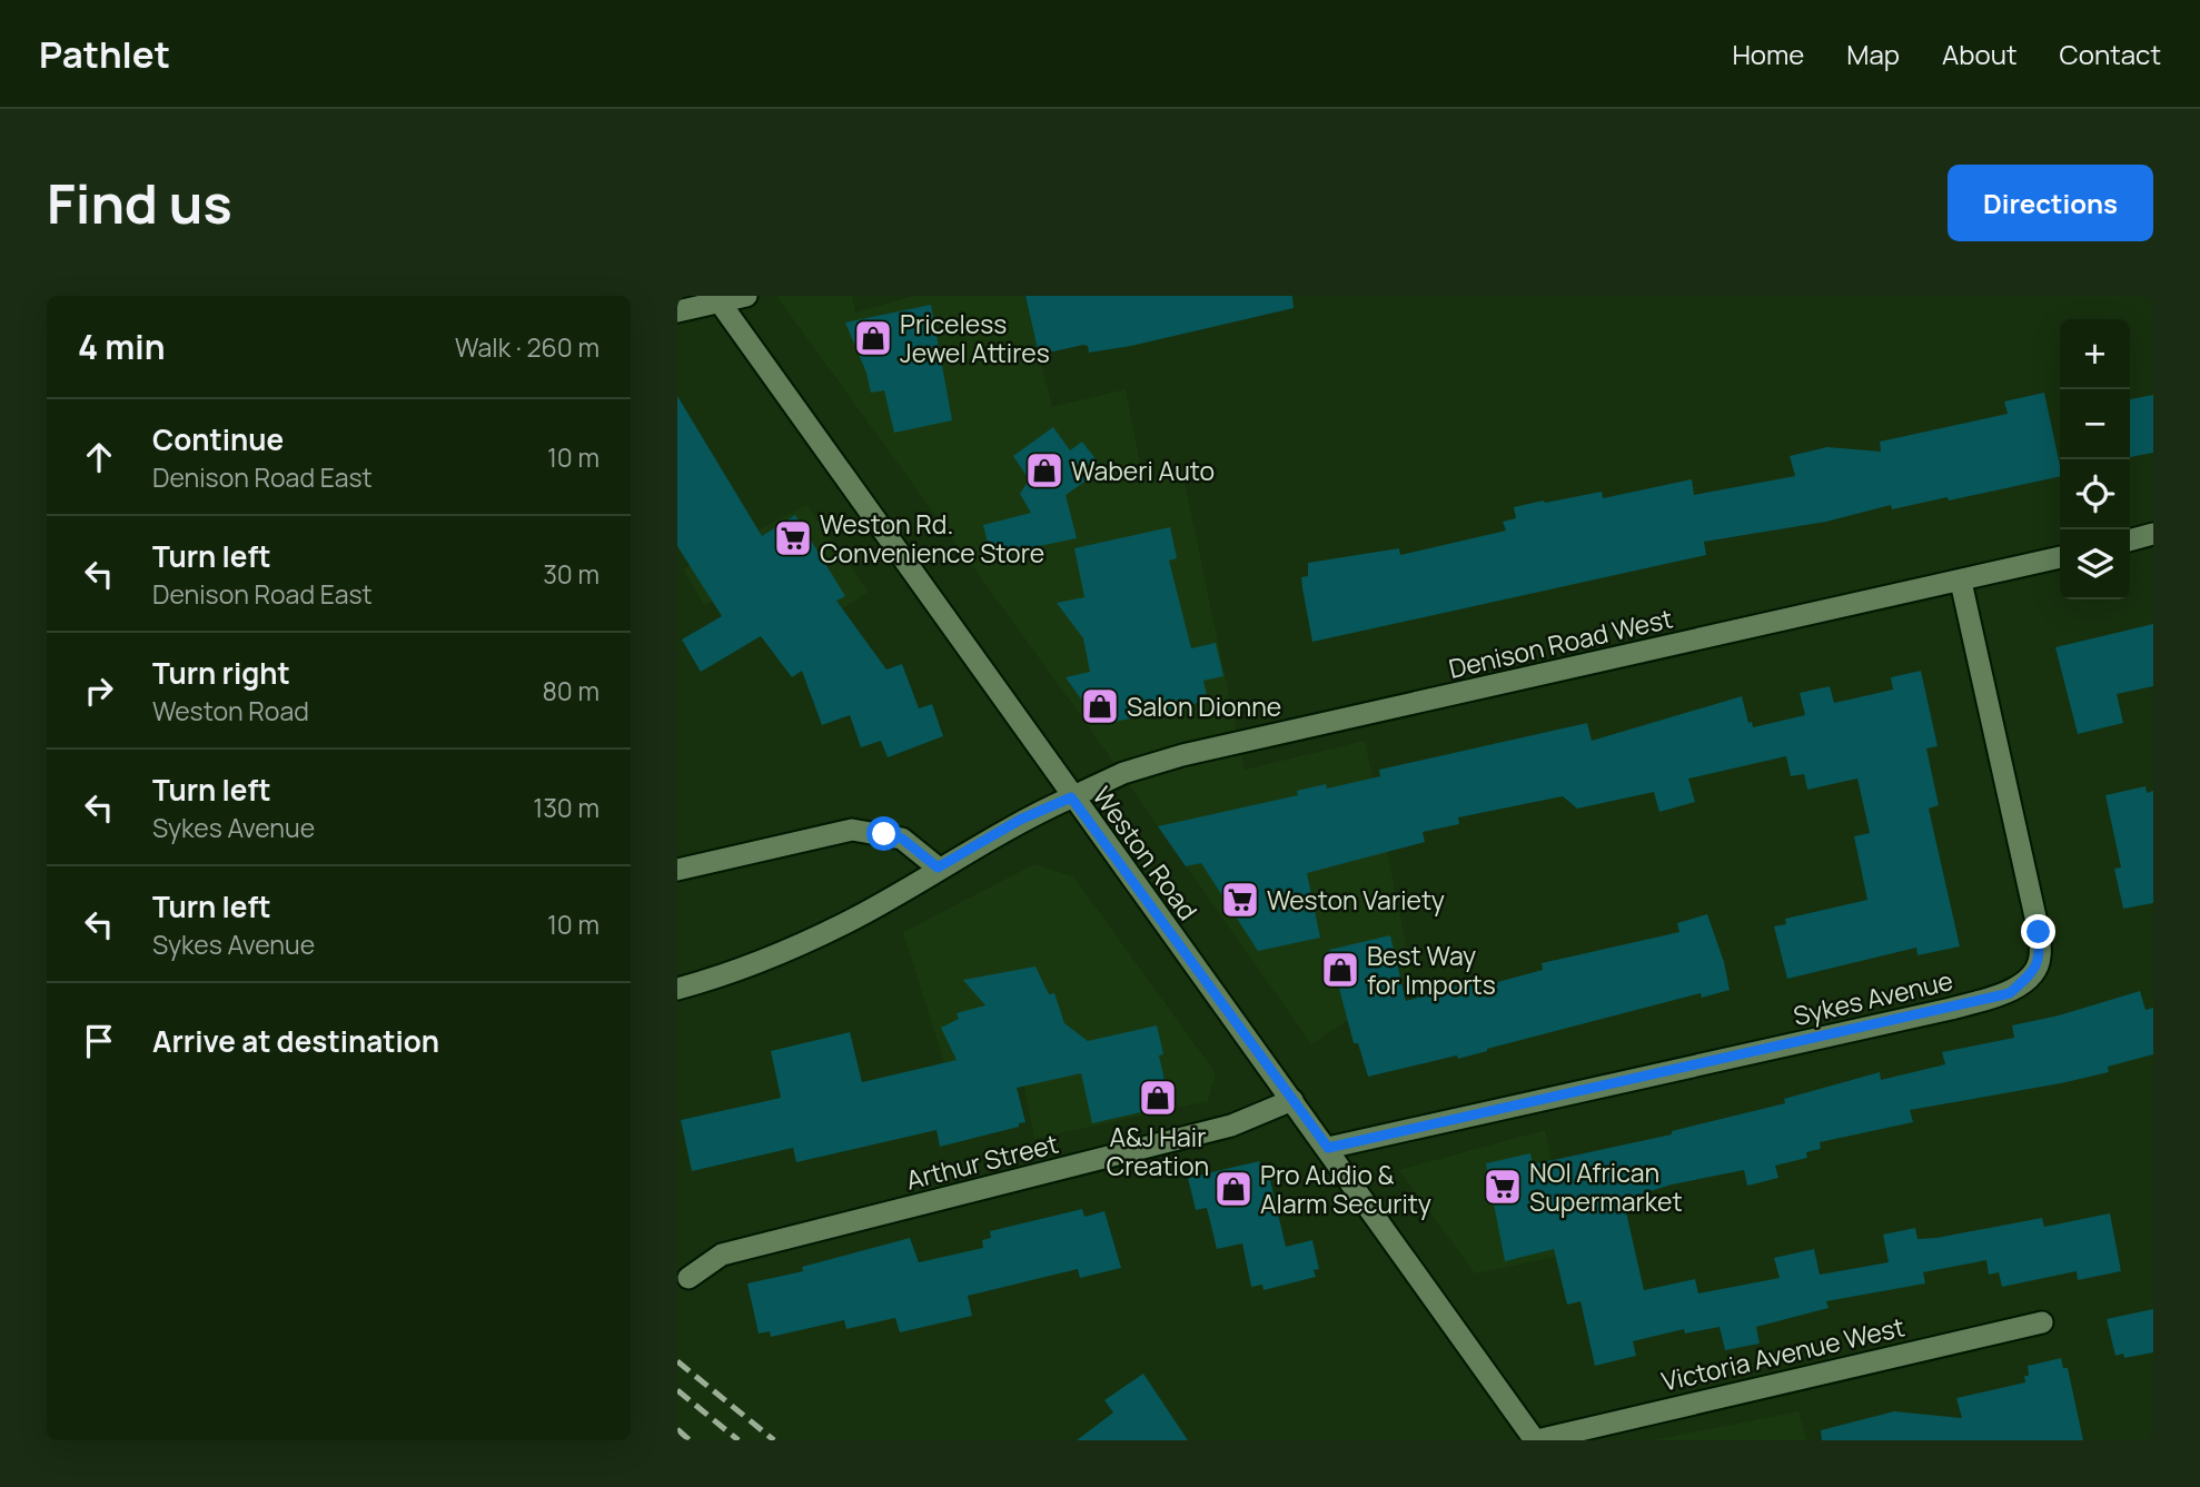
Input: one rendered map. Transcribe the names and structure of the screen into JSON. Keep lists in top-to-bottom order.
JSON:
{
  "streets": {
    "street": [
      "Denison Road West",
      "Weston Road",
      "Sykes Avenue",
      "Arthur Street",
      "Victoria Avenue West"
    ]
  },
  "crossings": [
    ["Denison Road West", "Weston Road"],
    ["Denison Road West", "Sykes Avenue"],
    ["Weston Road", "Sykes Avenue"],
    ["Weston Road", "Arthur Street"],
    ["Weston Road", "Victoria Avenue West"]
  ],
  "places": {
    "shop": [
      "Priceless Jewel Attires",
      "Waberi Auto",
      "Salon Dionne",
      "Best Way for Imports",
      "A&J Hair Creation",
      "Pro Audio & Alarm Security"
    ],
    "supermarket": ["Weston Rd. Convenience Store", "Weston Variety", "NOI African Supermarket"]
  },
  "page": {
    "header": "Pathlet",
    "nav": [
      "Home",
      "Map",
      "About",
      "Contact"
    ],
    "buttons": "Directions",
    "title": "Find us",
    "heading": ["4 min", "Walk · 260 m"],
    "map_buttons": ["+", "−"],
    "list": [
      ["Continue", "Denison Road East", "10 m"],
      ["Turn left", "Denison Road East", "30 m"],
      ["Turn right", "Weston Road", "80 m"],
      ["Turn left", "Sykes Avenue", "130 m"],
      ["Turn left", "Sykes Avenue", "10 m"],
      "Arrive at destination"
    ]
  }
}
